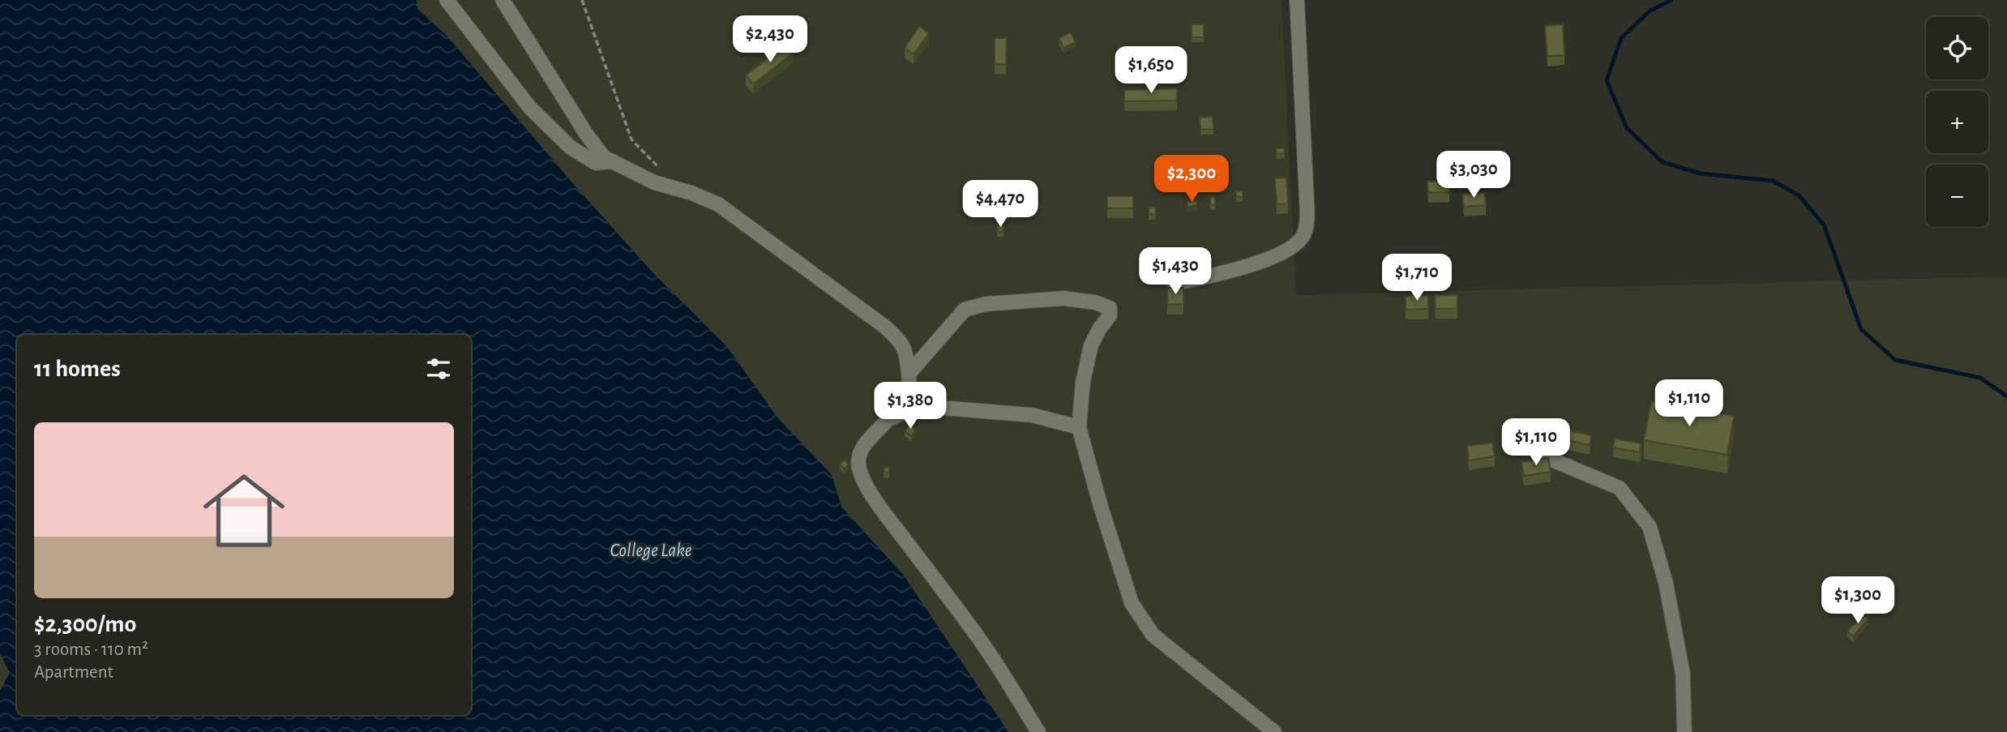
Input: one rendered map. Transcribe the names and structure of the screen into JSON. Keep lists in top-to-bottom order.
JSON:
{
  "water": ["College Lake"],
  "page": {
    "price": [
      "$2,430",
      "$1,650",
      "$3,030",
      "$2,300",
      "$4,470",
      "$1,430",
      "$1,710",
      "$1,110",
      "$1,380",
      "$1,110",
      "$1,300"
    ],
    "map_buttons": ["+", "−"],
    "heading": "11 homes",
    "list": [
      {
        "name": "$2,300/mo",
        "note": "3 rooms · 110 m² · Apartment"
      }
    ]
  }
}
